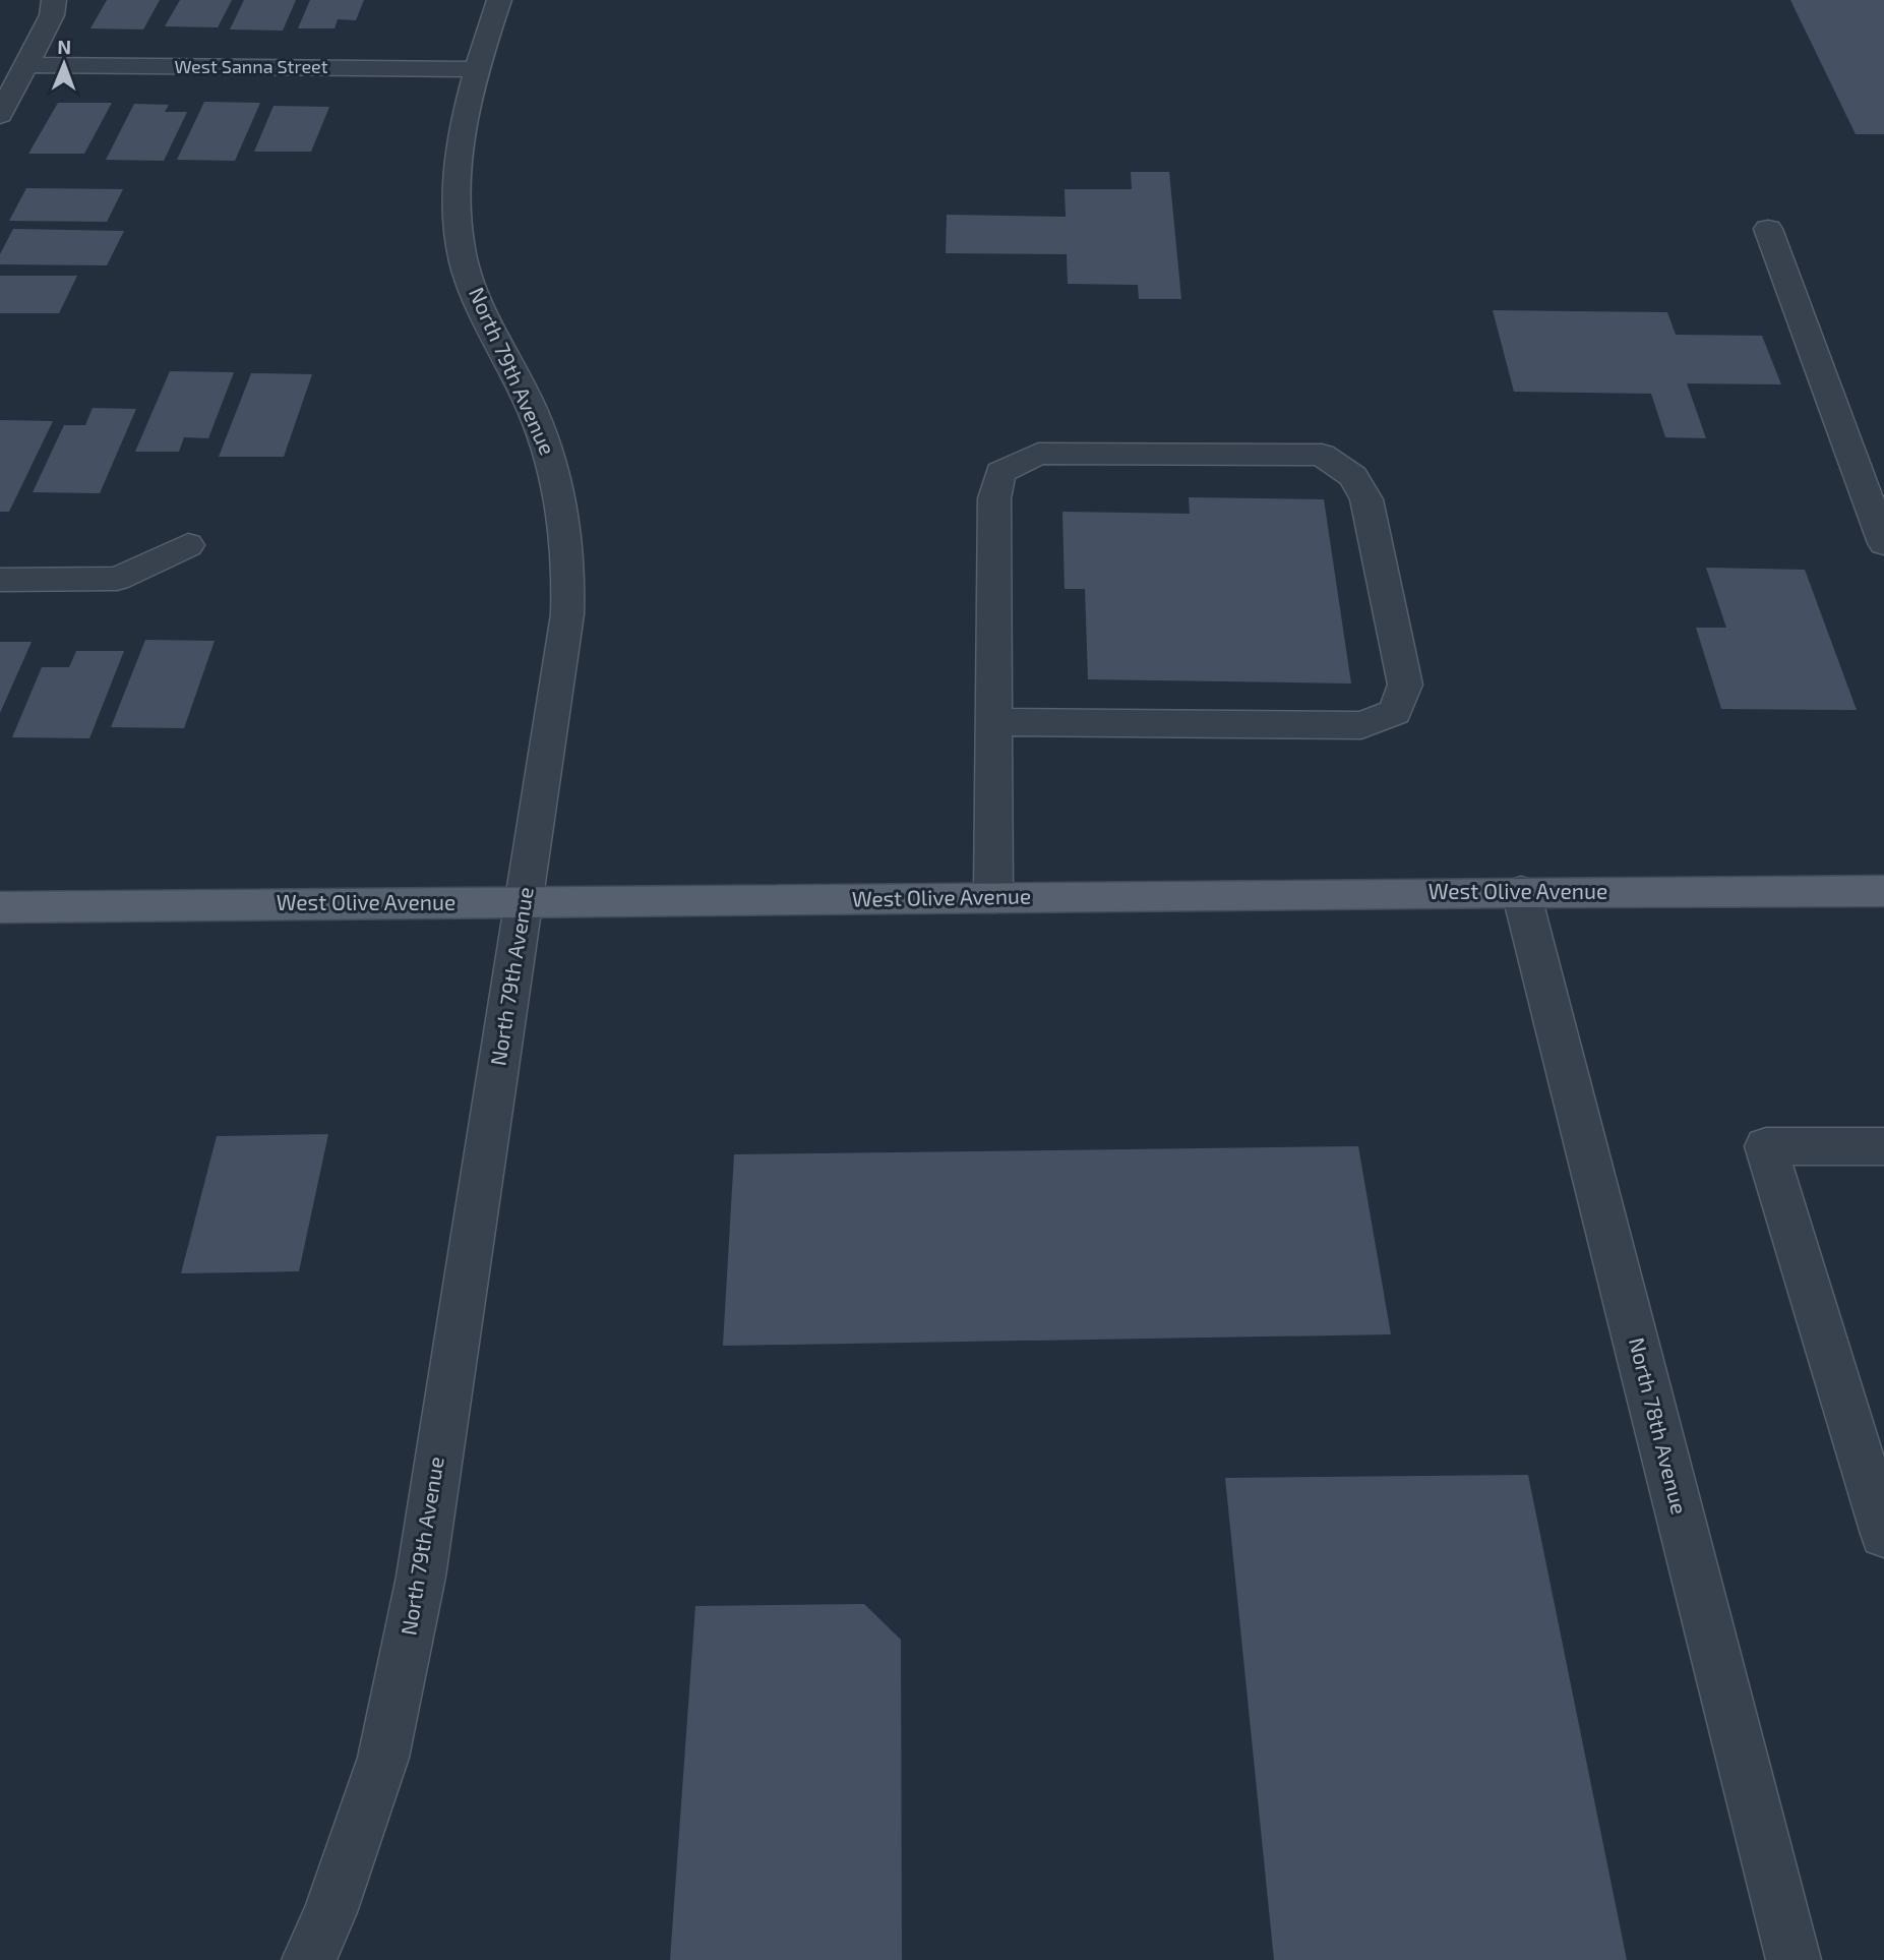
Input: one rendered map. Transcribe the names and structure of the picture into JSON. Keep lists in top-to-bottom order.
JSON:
{
  "streets": {
    "main road": ["West Olive Avenue"],
    "street": ["West Sanna Street", "North 79th Avenue", "North 78th Avenue"]
  },
  "crossings": [
    ["West Sanna Street", "North 79th Avenue"],
    ["North 79th Avenue", "West Olive Avenue"],
    ["West Olive Avenue", "North 78th Avenue"]
  ],
  "north": "top"
}
